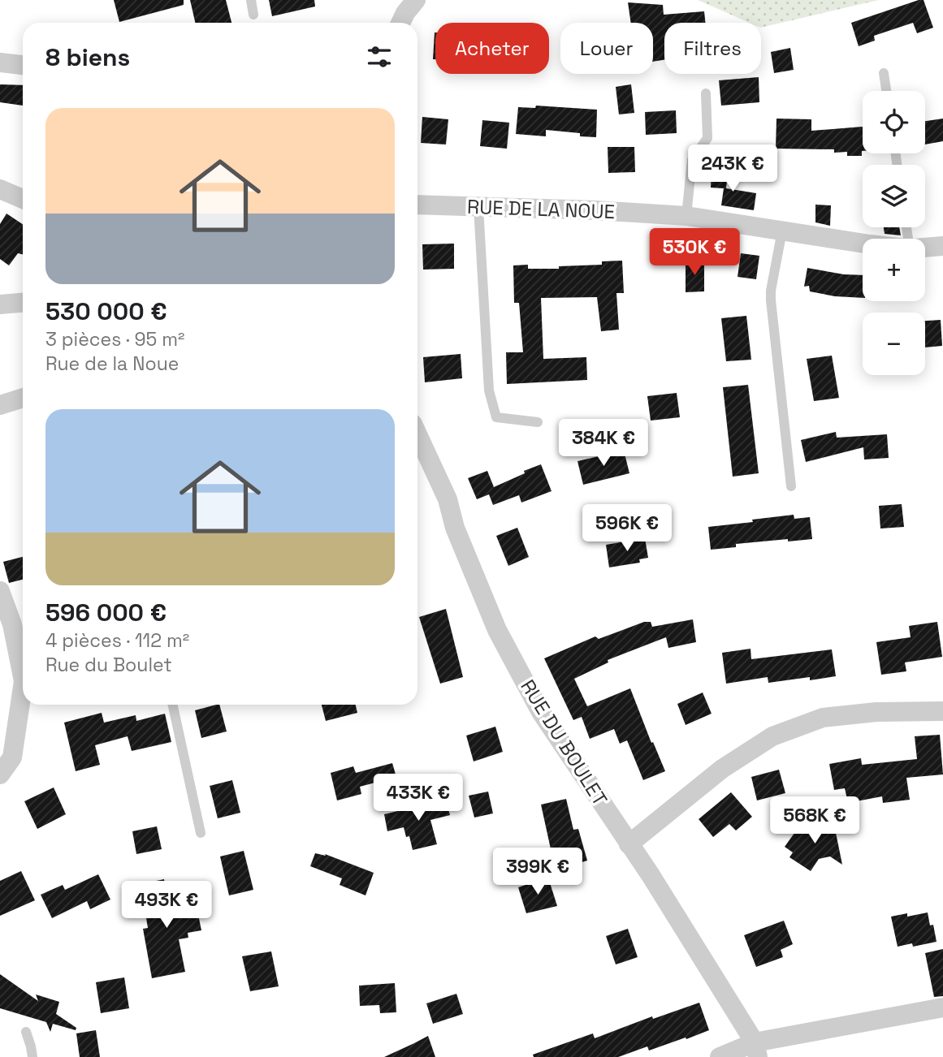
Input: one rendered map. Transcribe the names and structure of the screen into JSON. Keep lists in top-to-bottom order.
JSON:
{
  "streets": {
    "street": ["RUE DE LA NOUE", "RUE DU BOULET"]
  },
  "page": {
    "chip": ["Acheter", "Louer", "Filtres"],
    "heading": "8 biens",
    "map_buttons": ["+", "−"],
    "list": [
      {
        "name": "530 000 €",
        "note": "3 pièces · 95 m² · Rue de la Noue"
      },
      {
        "name": "596 000 €",
        "note": "4 pièces · 112 m² · Rue du Boulet"
      }
    ],
    "price": [
      "243K €",
      "530K €",
      "384K €",
      "596K €",
      "433K €",
      "568K €",
      "399K €",
      "493K €"
    ]
  }
}
